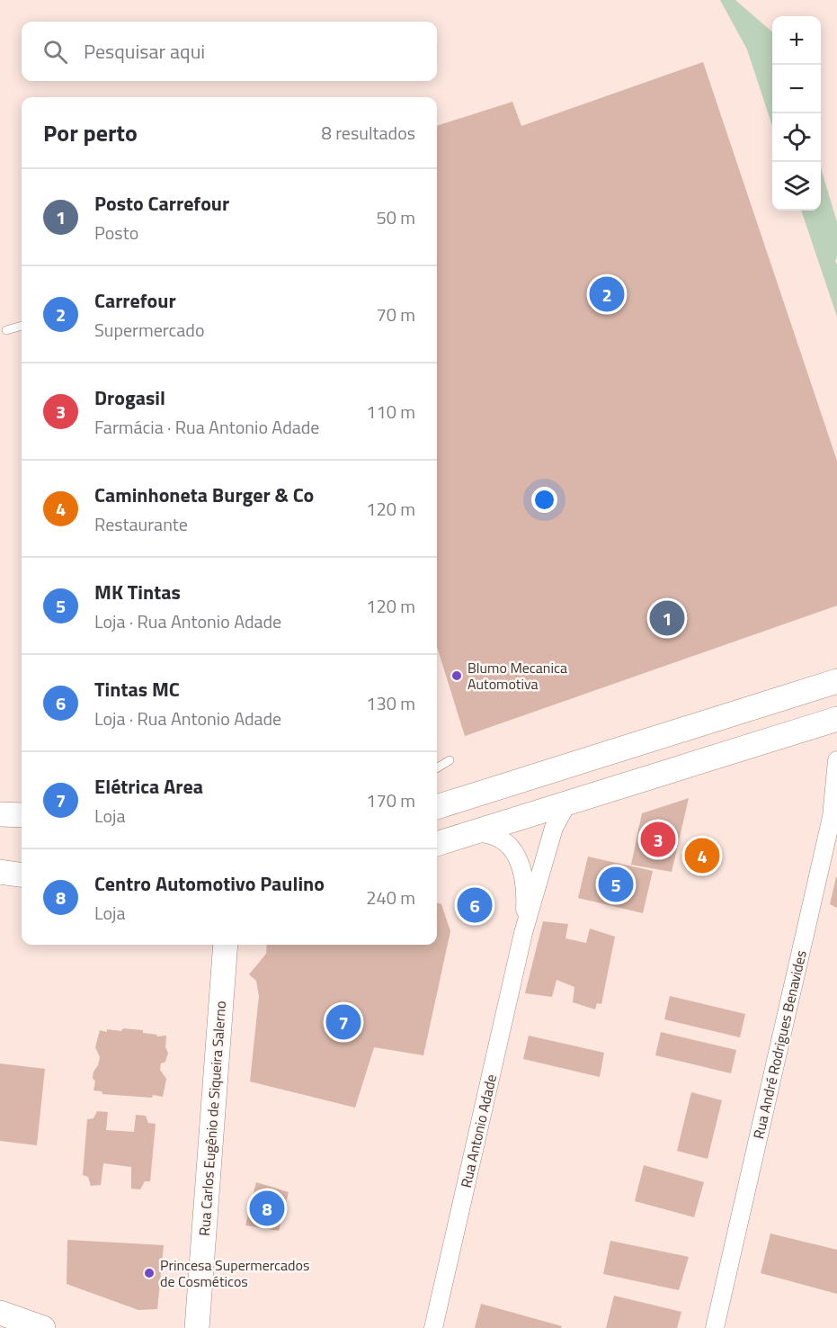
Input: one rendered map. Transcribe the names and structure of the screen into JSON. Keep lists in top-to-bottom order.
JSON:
{
  "streets": {
    "main road": ["Rua Carlos Eugênio de Siqueira Salerno"],
    "street": ["Rua André Rodrigues Benavides", "Rua Antonio Adade"]
  },
  "places": ["Blumo Mecanica Automotiva", "Princesa Supermercados de Cosméticos"],
  "page": {
    "map_buttons": ["+", "−"],
    "search": "Pesquisar aqui",
    "heading": ["Por perto", "8 resultados"],
    "list": [
      {
        "mark": "1",
        "name": "Posto Carrefour",
        "note": "Posto",
        "value": "50 m"
      },
      {
        "mark": "2",
        "name": "Carrefour",
        "note": "Supermercado",
        "value": "70 m"
      },
      {
        "mark": "3",
        "name": "Drogasil",
        "note": "Farmácia · Rua Antonio Adade",
        "value": "110 m"
      },
      {
        "mark": "4",
        "name": "Caminhoneta Burger & Co",
        "note": "Restaurante",
        "value": "120 m"
      },
      {
        "mark": "5",
        "name": "MK Tintas",
        "note": "Loja · Rua Antonio Adade",
        "value": "120 m"
      },
      {
        "mark": "6",
        "name": "Tintas MC",
        "note": "Loja · Rua Antonio Adade",
        "value": "130 m"
      },
      {
        "mark": "7",
        "name": "Elétrica Area",
        "note": "Loja",
        "value": "170 m"
      },
      {
        "mark": "8",
        "name": "Centro Automotivo Paulino",
        "note": "Loja",
        "value": "240 m"
      }
    ],
    "pins": [
      "2",
      "1",
      "3",
      "4",
      "5",
      "6",
      "7",
      "8"
    ]
  }
}
